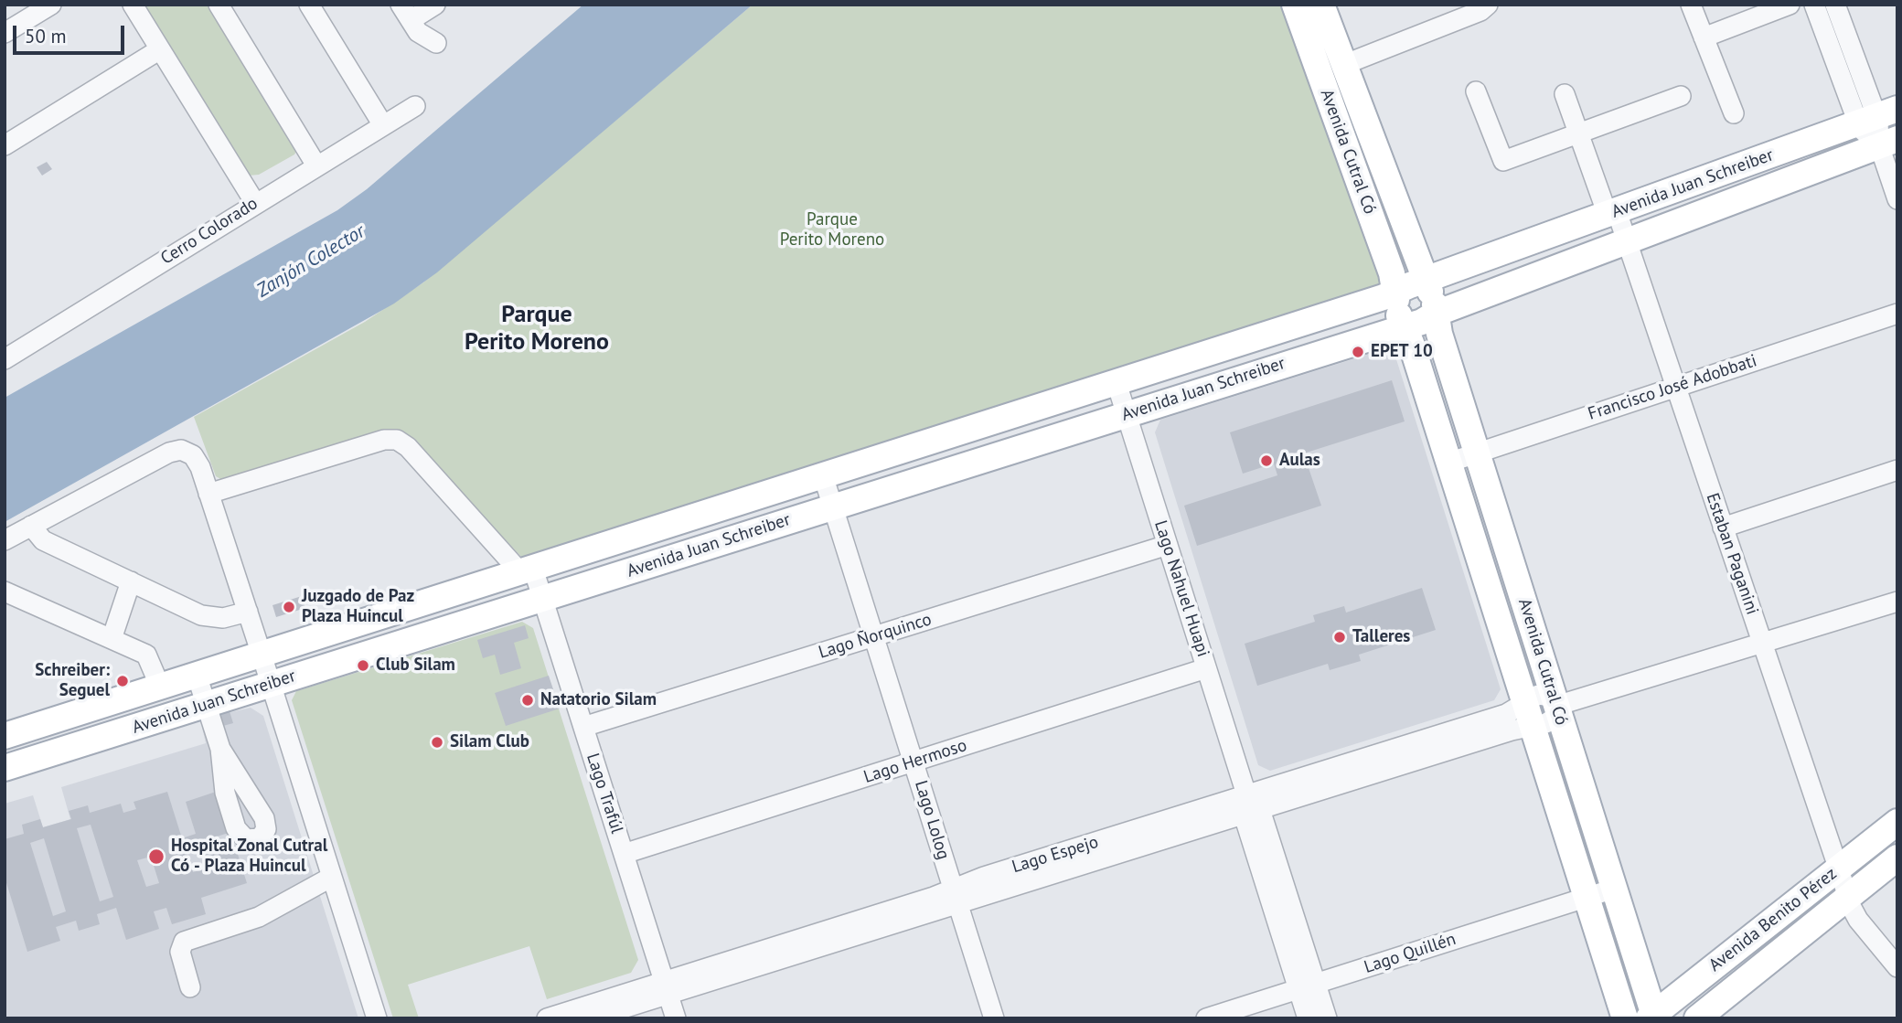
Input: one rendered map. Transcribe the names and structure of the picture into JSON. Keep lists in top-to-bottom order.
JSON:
{
  "streets": {
    "main road": ["Avenida Cutral Có", "Avenida Juan Schreiber", "Avenida Benito Pérez"],
    "street": [
      "Cerro Colorado",
      "Francisco José Adobbati",
      "Estaban Paganini",
      "Lago Nahuel Huapi",
      "Lago Ñorquinco",
      "Lago Hermoso",
      "Lago Trafúl",
      "Lago Lolog",
      "Lago Espejo",
      "Lago Quillén"
    ]
  },
  "crossings": [
    ["Avenida Cutral Có", "Avenida Juan Schreiber"],
    ["Avenida Cutral Có", "Francisco José Adobbati"],
    ["Avenida Cutral Có", "Lago Espejo"],
    ["Avenida Cutral Có", "Avenida Benito Pérez"],
    ["Avenida Cutral Có", "Lago Quillén"],
    ["Avenida Juan Schreiber", "Estaban Paganini"],
    ["Avenida Juan Schreiber", "Lago Nahuel Huapi"],
    ["Avenida Juan Schreiber", "Lago Trafúl"],
    ["Avenida Juan Schreiber", "Lago Lolog"],
    ["Francisco José Adobbati", "Estaban Paganini"],
    ["Estaban Paganini", "Lago Espejo"],
    ["Estaban Paganini", "Avenida Benito Pérez"],
    ["Lago Nahuel Huapi", "Lago Ñorquinco"],
    ["Lago Nahuel Huapi", "Lago Hermoso"],
    ["Lago Nahuel Huapi", "Lago Espejo"],
    ["Lago Nahuel Huapi", "Lago Quillén"],
    ["Lago Ñorquinco", "Lago Trafúl"],
    ["Lago Ñorquinco", "Lago Lolog"],
    ["Lago Hermoso", "Lago Trafúl"],
    ["Lago Hermoso", "Lago Lolog"],
    ["Lago Trafúl", "Lago Espejo"],
    ["Lago Lolog", "Lago Espejo"]
  ],
  "districts": ["Parque Perito Moreno"],
  "water": ["Zanjón Colector"],
  "parks": ["Parque Perito Moreno"],
  "places": [
    "EPET 10",
    "Aulas",
    "Juzgado de Paz Plaza Huincul",
    "Talleres",
    "Club Silam",
    "Schreiber: Seguel",
    "Natatorio Silam",
    "Silam Club",
    "Hospital Zonal Cutral Có - Plaza Huincul"
  ],
  "scale_bar": "50 m"
}
